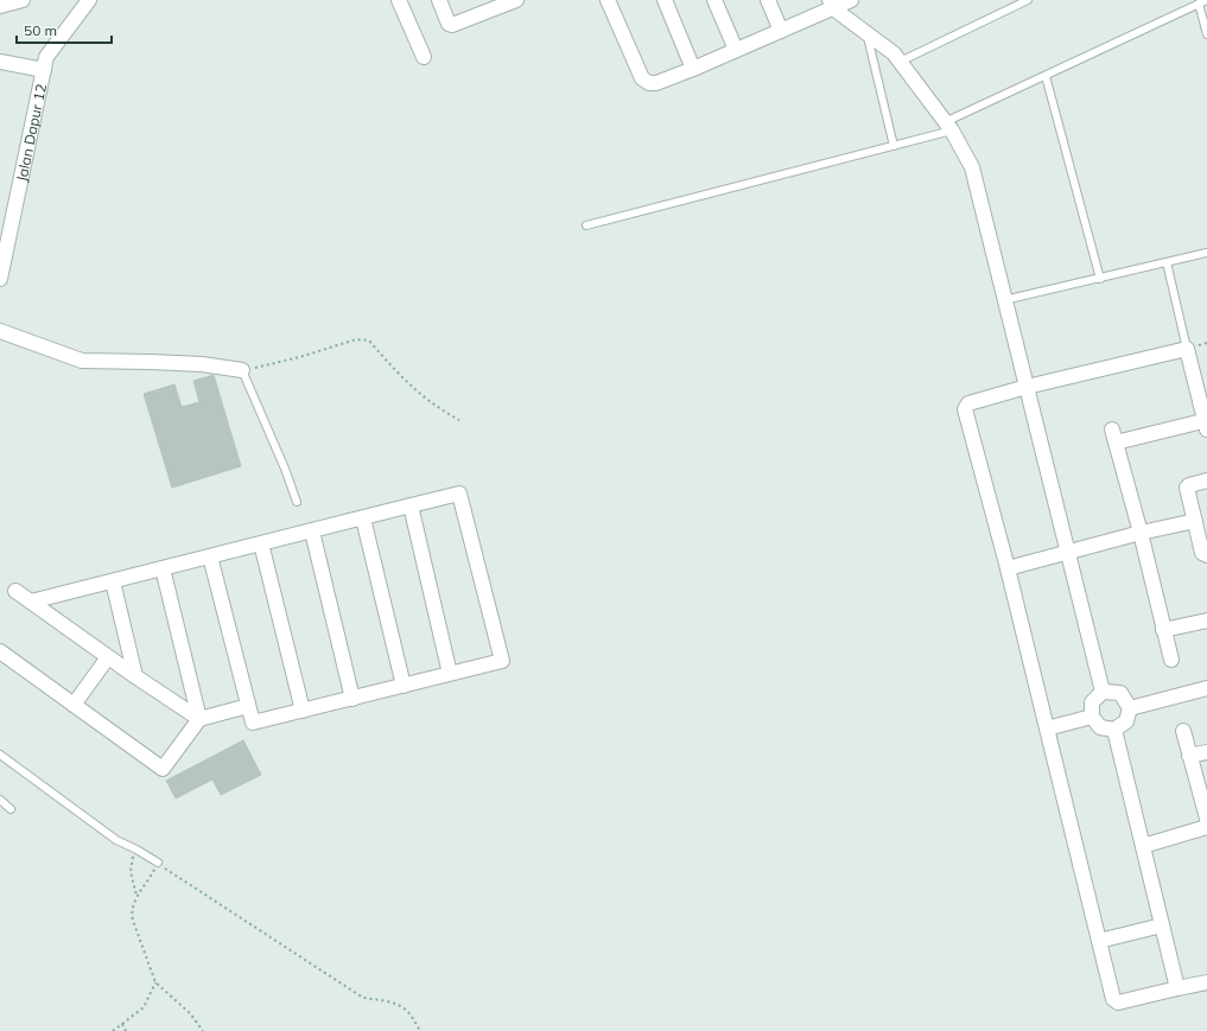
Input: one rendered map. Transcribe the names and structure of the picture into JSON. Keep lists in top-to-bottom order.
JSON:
{
  "streets": {
    "street": ["Jalan Dapur 12"]
  },
  "scale_bar": "50 m"
}
